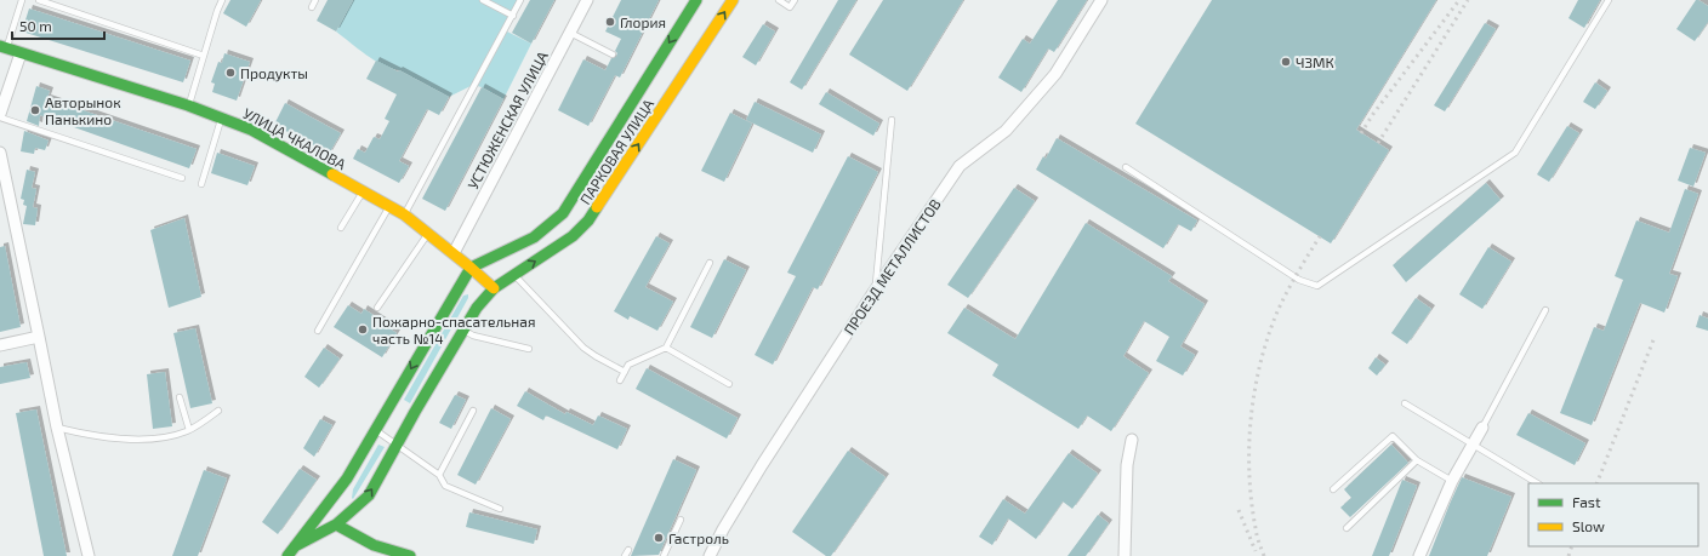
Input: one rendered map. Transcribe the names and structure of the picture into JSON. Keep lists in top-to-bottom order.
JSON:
{
  "streets": {
    "main road": ["УЛИЦА ЧКАЛОВА", "ПАРКОВАЯ УЛИЦА"],
    "street": ["УСТЮЖЕНСКАЯ УЛИЦА", "ПРОЕЗД МЕТАЛЛИСТОВ"]
  },
  "crossings": [
    ["УСТЮЖЕНСКАЯ УЛИЦА", "УЛИЦА ЧКАЛОВА"],
    ["УЛИЦА ЧКАЛОВА", "ПАРКОВАЯ УЛИЦА"]
  ],
  "places": [
    "Глория",
    "ЧЗМК",
    "Продукты",
    "Авторынок Панькино",
    "Пожарно-спасательная часть №14",
    "Гастроль"
  ],
  "legend": ["Fast", "Slow"],
  "scale_bar": "50 m"
}
